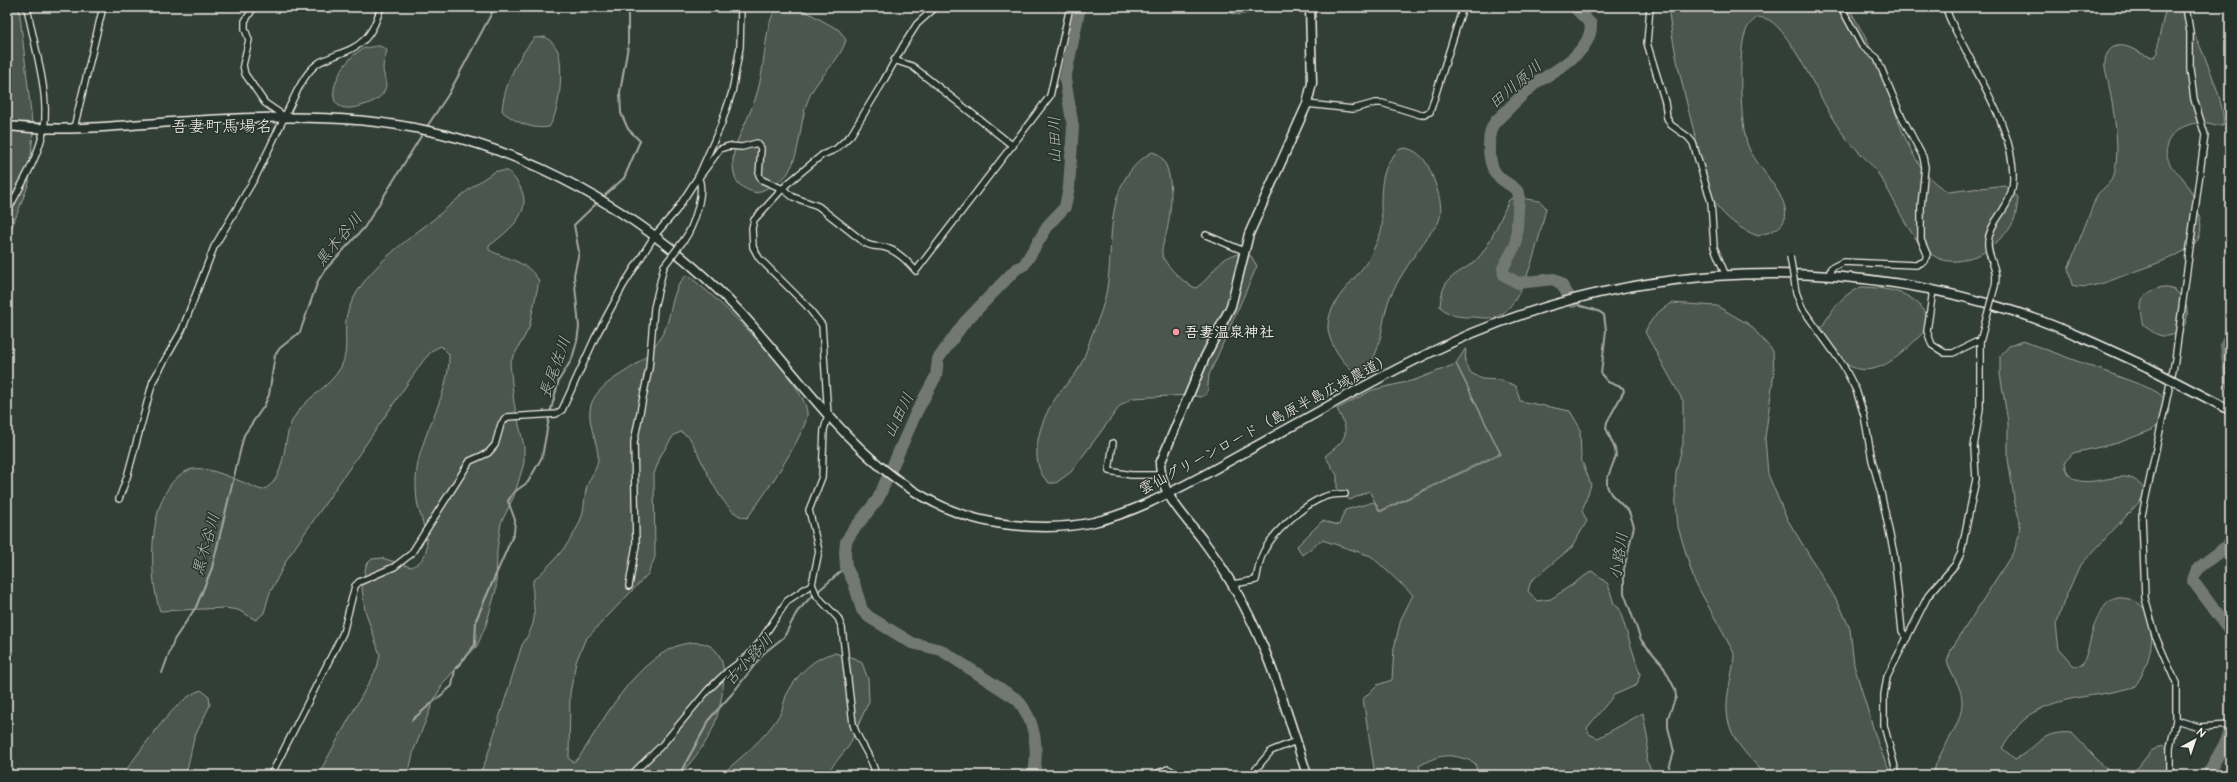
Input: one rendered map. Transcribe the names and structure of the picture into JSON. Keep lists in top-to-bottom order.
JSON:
{
  "streets": {
    "street": ["雲仙グリーンロード（島原半島広域農道）"]
  },
  "districts": ["吾妻町馬場名"],
  "water": [
    "田川原川",
    "山田川",
    "黒木谷川",
    "長尾佐川",
    "小路川",
    "古小路川"
  ],
  "places": ["吾妻温泉神社"],
  "north": "top right"
}
